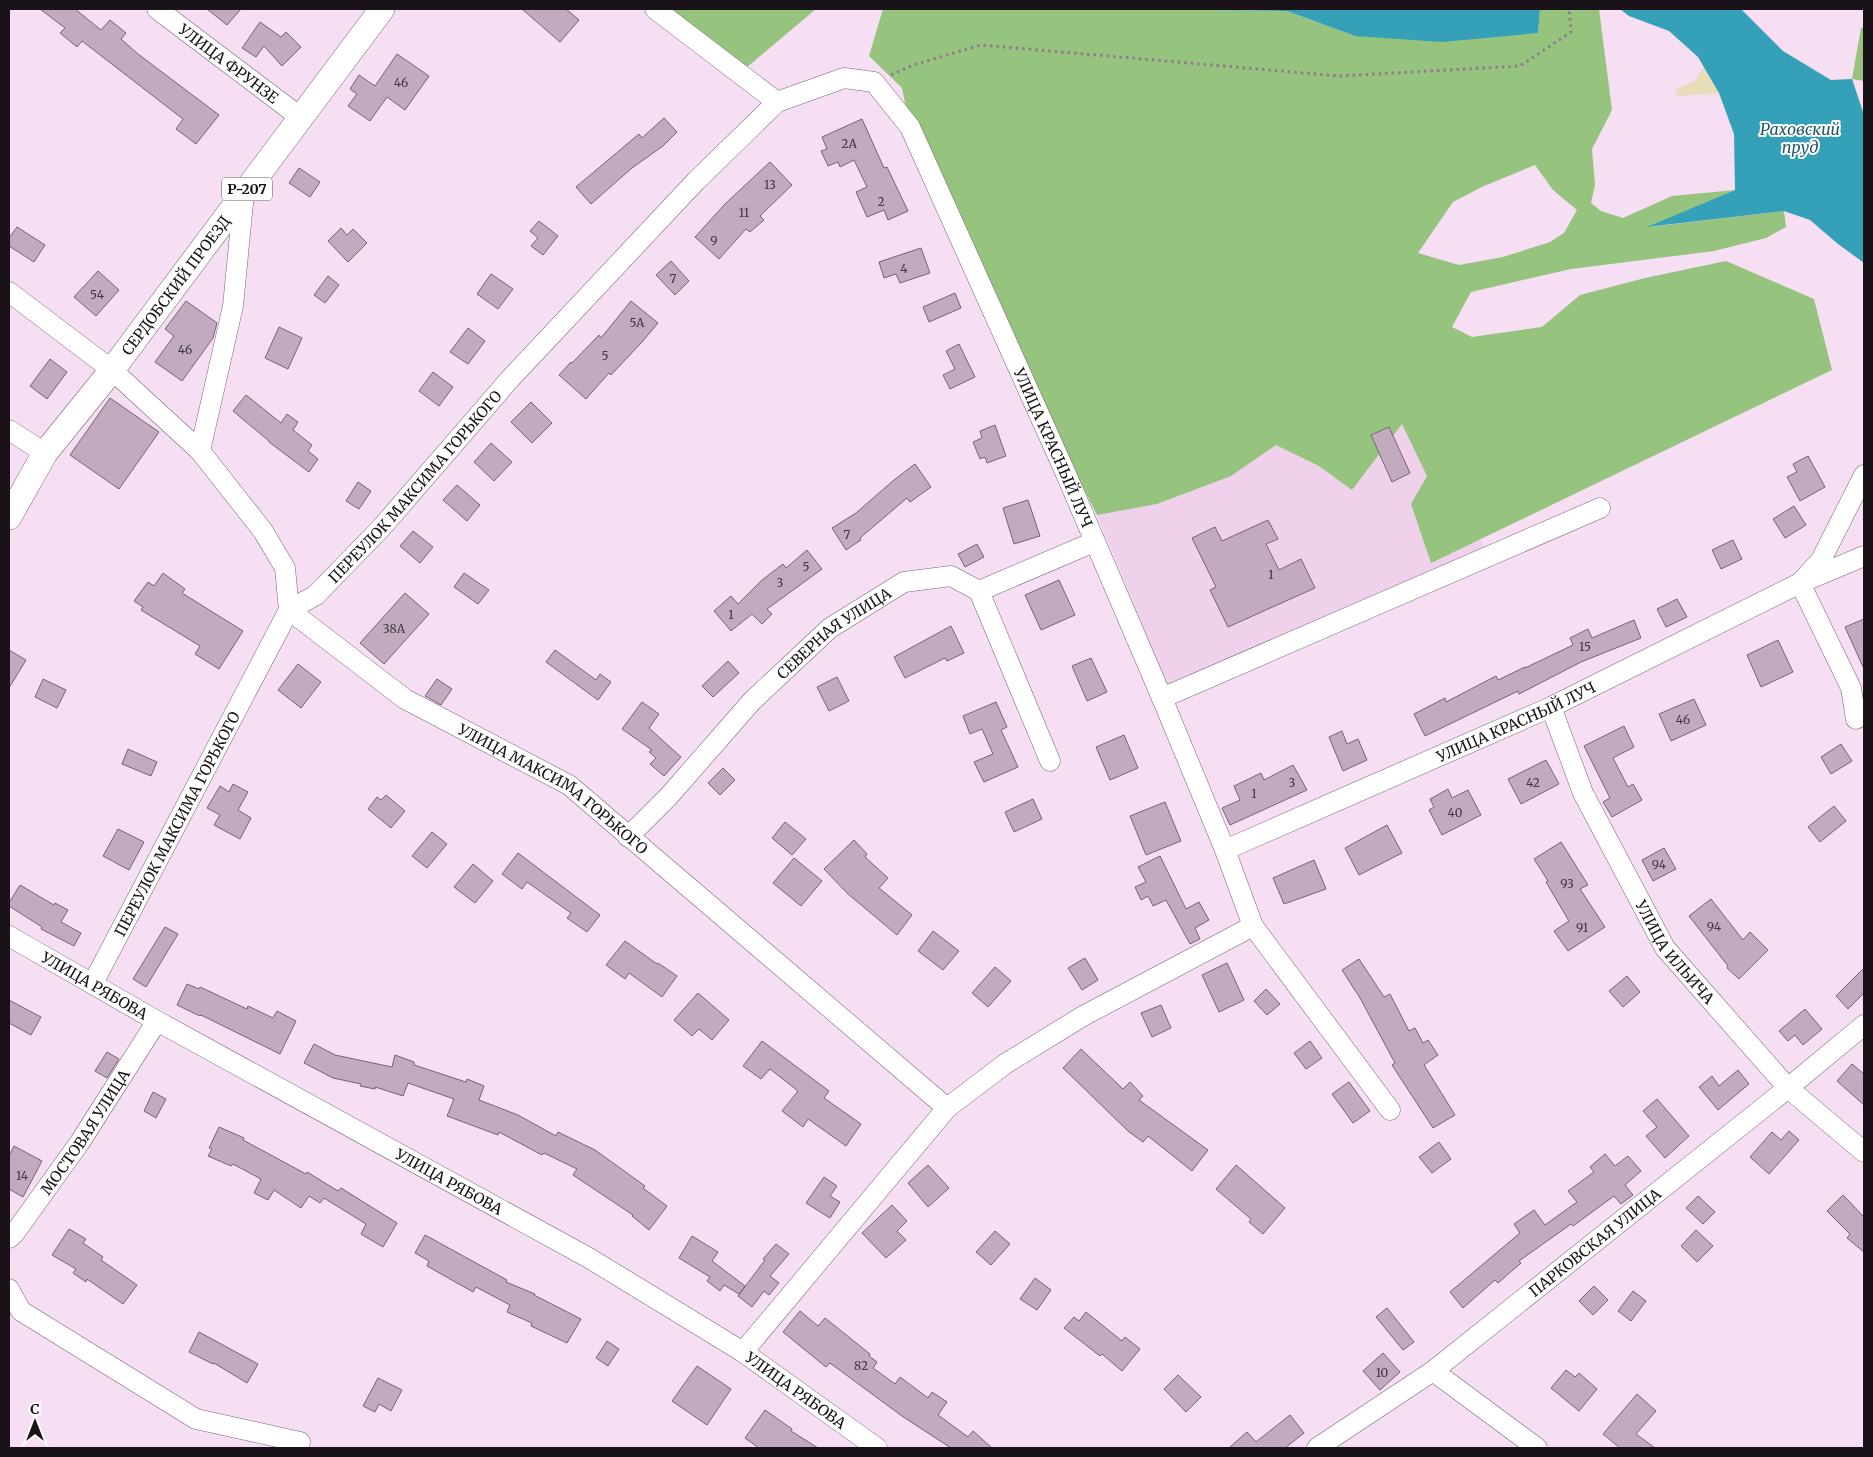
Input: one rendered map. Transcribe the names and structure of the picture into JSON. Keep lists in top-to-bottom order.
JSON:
{
  "streets": {
    "main road": ["Р-207", "СЕРДОБСКИЙ ПРОЕЗД"],
    "street": [
      "УЛИЦА ФРУНЗЕ",
      "УЛИЦА КРАСНЫЙ ЛУЧ",
      "ПЕРЕУЛОК МАКСИМА ГОРЬКОГО",
      "СЕВЕРНАЯ УЛИЦА",
      "УЛИЦА МАКСИМА ГОРЬКОГО",
      "УЛИЦА ИЛЬИЧА",
      "УЛИЦА РЯБОВА",
      "МОСТОВАЯ УЛИЦА",
      "ПАРКОВСКАЯ УЛИЦА"
    ]
  },
  "crossings": [
    ["УЛИЦА ФРУНЗЕ", "СЕРДОБСКИЙ ПРОЕЗД"],
    ["УЛИЦА КРАСНЫЙ ЛУЧ", "ПЕРЕУЛОК МАКСИМА ГОРЬКОГО"],
    ["УЛИЦА КРАСНЫЙ ЛУЧ", "УЛИЦА ИЛЬИЧА"],
    ["ПЕРЕУЛОК МАКСИМА ГОРЬКОГО", "УЛИЦА МАКСИМА ГОРЬКОГО"],
    ["ПЕРЕУЛОК МАКСИМА ГОРЬКОГО", "УЛИЦА РЯБОВА"],
    ["СЕВЕРНАЯ УЛИЦА", "УЛИЦА МАКСИМА ГОРЬКОГО"],
    ["УЛИЦА ИЛЬИЧА", "ПАРКОВСКАЯ УЛИЦА"],
    ["УЛИЦА РЯБОВА", "МОСТОВАЯ УЛИЦА"]
  ],
  "water": ["Раховский пруд"],
  "house_numbers": [
    "46",
    "2А",
    "13",
    "2",
    "11",
    "9",
    "4",
    "7",
    "54",
    "5А",
    "46",
    "5",
    "7",
    "5",
    "1",
    "3",
    "1",
    "38А",
    "15",
    "46",
    "3",
    "42",
    "1",
    "40",
    "94",
    "93",
    "94",
    "91",
    "14",
    "82",
    "10"
  ],
  "north": "top"
}
